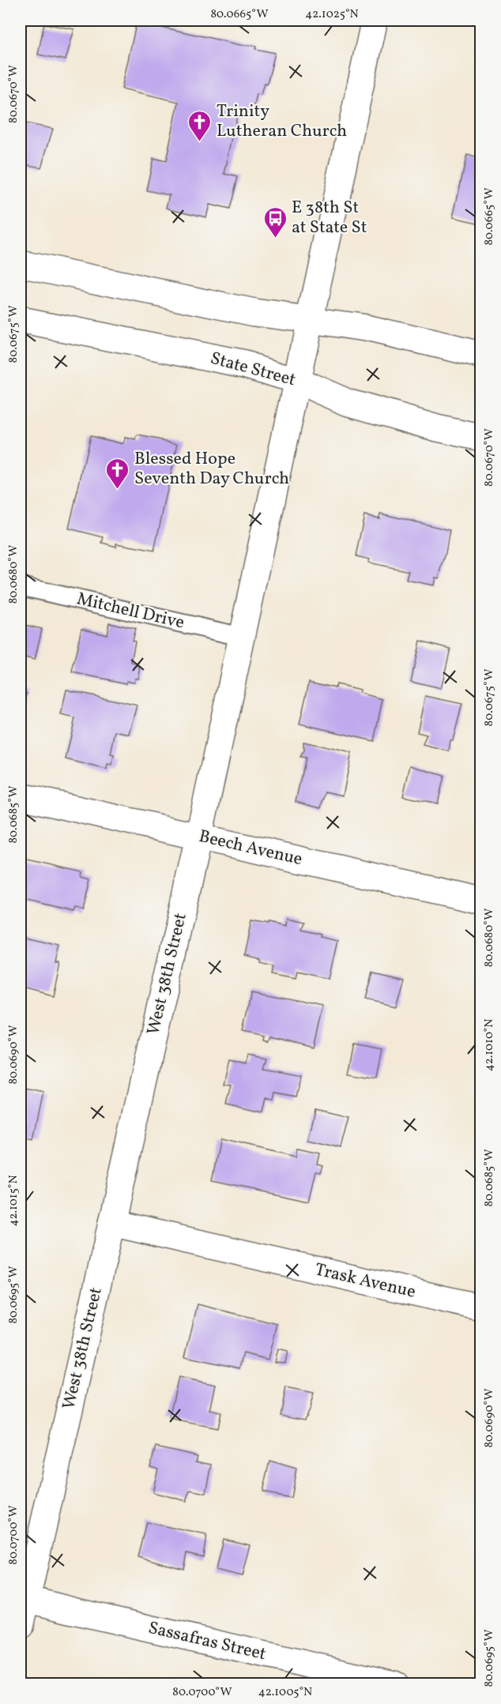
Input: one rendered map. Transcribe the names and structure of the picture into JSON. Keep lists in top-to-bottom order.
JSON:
{
  "streets": {
    "street": [
      "State Street",
      "Beech Avenue",
      "West 38th Street",
      "Trask Avenue",
      "Sassafras Street"
    ],
    "lane": ["Mitchell Drive"]
  },
  "crossings": [
    ["State Street", "West 38th Street"],
    ["Mitchell Drive", "West 38th Street"],
    ["Beech Avenue", "West 38th Street"],
    ["West 38th Street", "Trask Avenue"],
    ["West 38th Street", "Sassafras Street"]
  ],
  "places": {
    "church": ["Trinity Lutheran Church", "Blessed Hope Seventh Day Church"],
    "bus stop": ["E 38th St at State St"]
  },
  "coordinates": [
    "80.0665°W",
    "42.1025°N",
    "80.0670°W",
    "80.0675°W",
    "80.0680°W",
    "80.0685°W",
    "42.1010°N",
    "80.0690°W",
    "42.1015°N",
    "80.0695°W",
    "80.0700°W",
    "42.1005°N"
  ]
}
